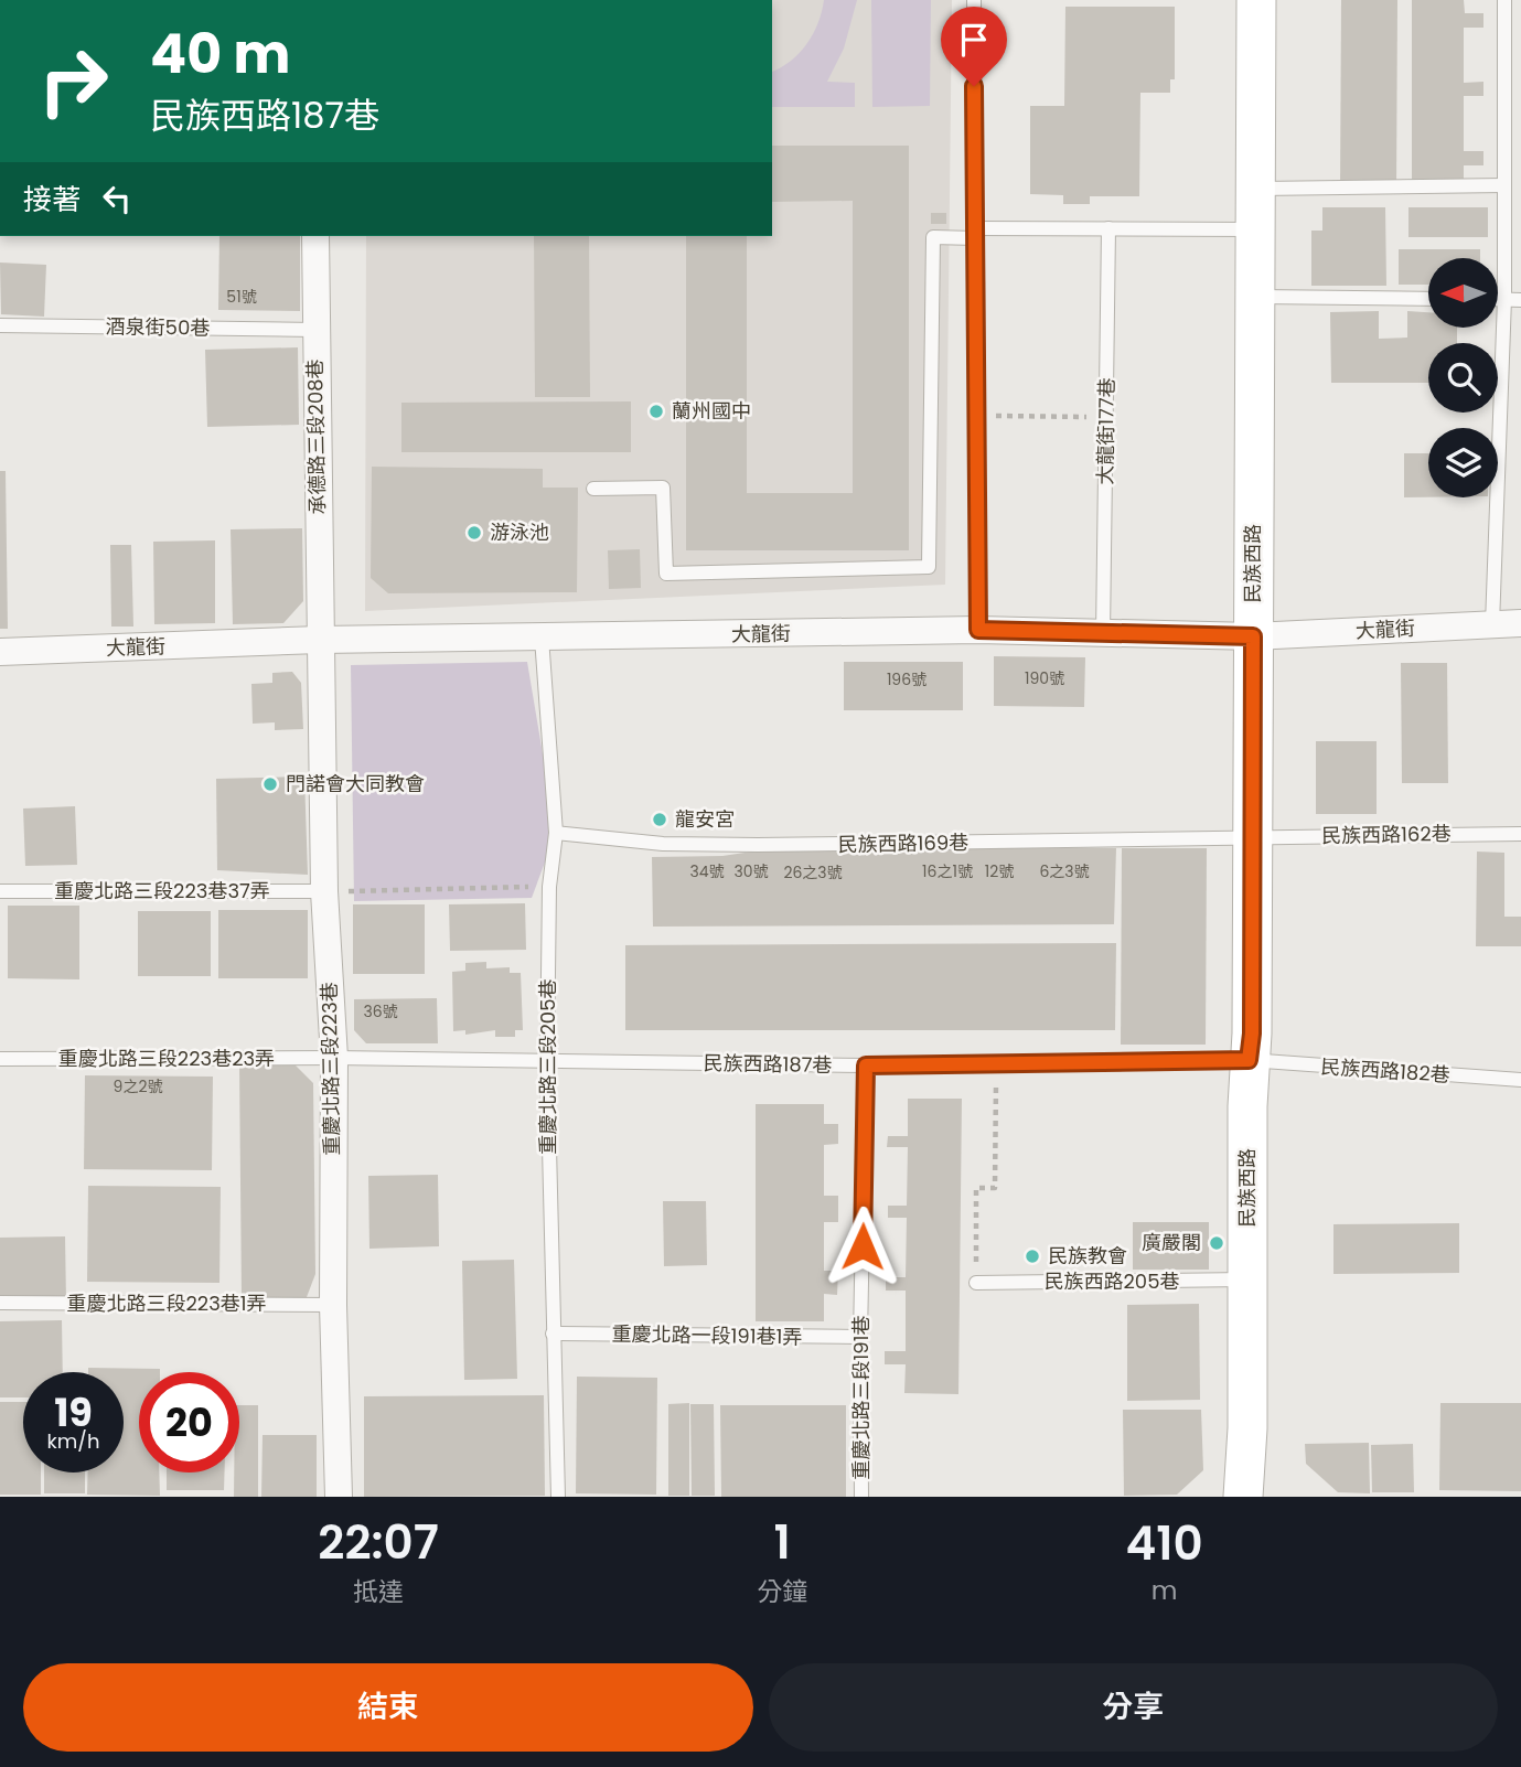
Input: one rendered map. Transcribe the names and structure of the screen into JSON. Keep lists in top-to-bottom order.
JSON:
{
  "streets": {
    "street": [
      "承德路三段208巷",
      "民族西路",
      "大龍街",
      "重慶北路三段223巷"
    ],
    "lane": [
      "酒泉街50巷",
      "大龍街177巷",
      "民族西路162巷",
      "民族西路169巷",
      "重慶北路三段223巷37弄",
      "重慶北路三段223巷23弄",
      "民族西路187巷",
      "重慶北路三段205巷",
      "民族西路182巷",
      "民族西路205巷",
      "重慶北路三段223巷1弄",
      "重慶北路一段191巷1弄",
      "重慶北路三段191巷"
    ]
  },
  "crossings": [
    ["酒泉街50巷", "承德路三段208巷"],
    ["大龍街177巷", "大龍街"],
    ["承德路三段208巷", "大龍街"],
    ["承德路三段208巷", "重慶北路三段223巷"],
    ["民族西路", "大龍街"],
    ["民族西路", "民族西路162巷"],
    ["民族西路", "民族西路169巷"],
    ["民族西路", "民族西路187巷"],
    ["民族西路", "民族西路182巷"],
    ["民族西路", "民族西路205巷"],
    ["大龍街", "重慶北路三段205巷"],
    ["大龍街", "重慶北路三段223巷"],
    ["民族西路162巷", "民族西路169巷"],
    ["民族西路169巷", "重慶北路三段205巷"],
    ["重慶北路三段223巷37弄", "重慶北路三段223巷"],
    ["重慶北路三段223巷23弄", "民族西路187巷"],
    ["重慶北路三段223巷23弄", "重慶北路三段223巷"],
    ["民族西路187巷", "重慶北路三段205巷"],
    ["民族西路187巷", "重慶北路三段223巷"],
    ["民族西路187巷", "民族西路182巷"],
    ["民族西路187巷", "重慶北路三段191巷"],
    ["重慶北路三段205巷", "重慶北路一段191巷1弄"],
    ["重慶北路三段223巷", "重慶北路三段223巷1弄"],
    ["重慶北路一段191巷1弄", "重慶北路三段191巷"]
  ],
  "places": [
    "蘭州國中",
    "游泳池",
    "門諾會大同教會",
    "龍安宮",
    "廣嚴閣",
    "民族教會"
  ],
  "house_numbers": [
    "51號",
    "190號",
    "196號",
    "34號",
    "30號",
    "16之1號",
    "12號",
    "6之3號",
    "26之3號",
    "36號",
    "9之2號"
  ],
  "north": "left",
  "page": {
    "turn": ["40 m", "民族西路187巷"],
    "then": "接著",
    "speed": "19 km/h",
    "limit": "20",
    "eta": [
      "22:07",
      "抵達",
      "1",
      "分鐘",
      "410",
      "m"
    ],
    "buttons": ["結束", "分享"]
  }
}
